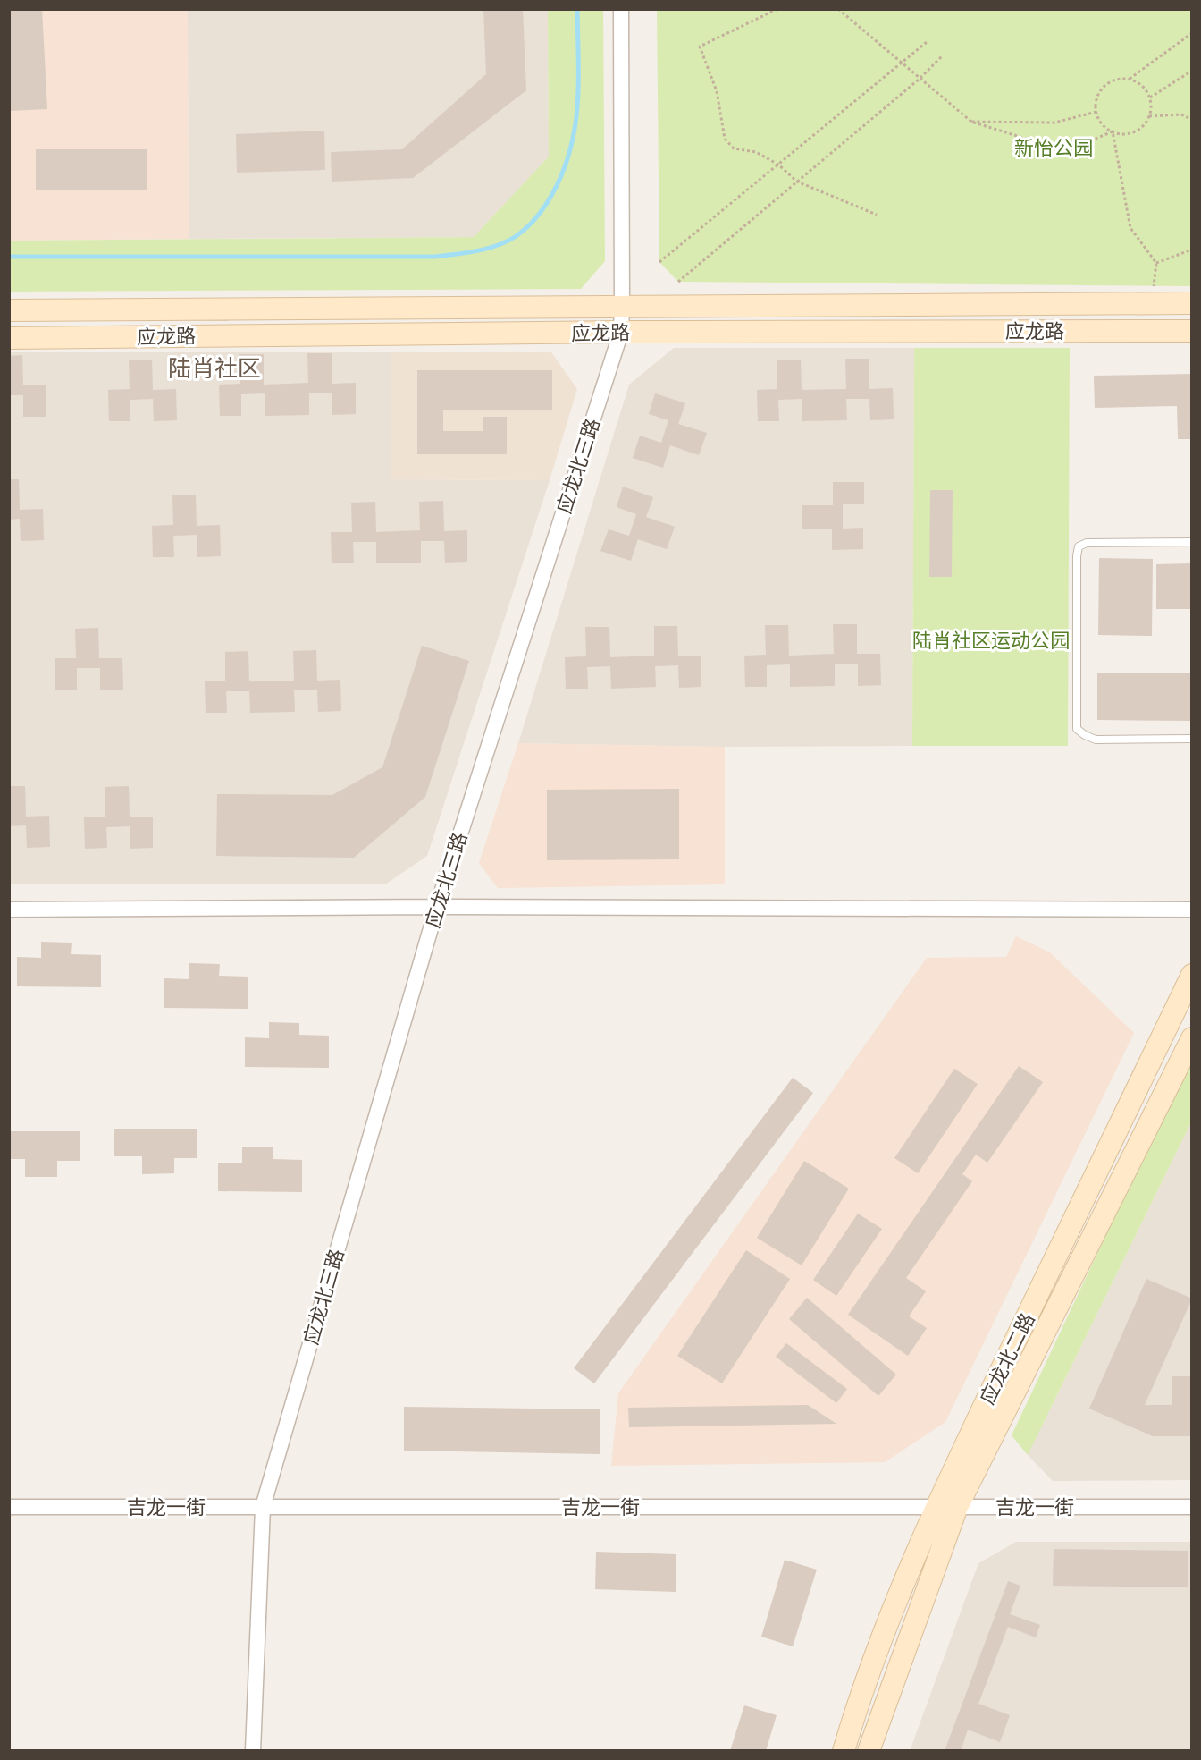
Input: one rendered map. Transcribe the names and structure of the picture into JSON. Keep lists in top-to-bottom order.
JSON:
{
  "streets": {
    "street": [
      "应龙路",
      "应龙北三路",
      "应龙北二路",
      "吉龙一街"
    ]
  },
  "crossings": [
    ["应龙路", "应龙北三路"],
    ["应龙北三路", "吉龙一街"],
    ["应龙北二路", "吉龙一街"]
  ],
  "districts": ["陆肖社区"],
  "parks": ["新怡公园", "陆肖社区运动公园"]
}
